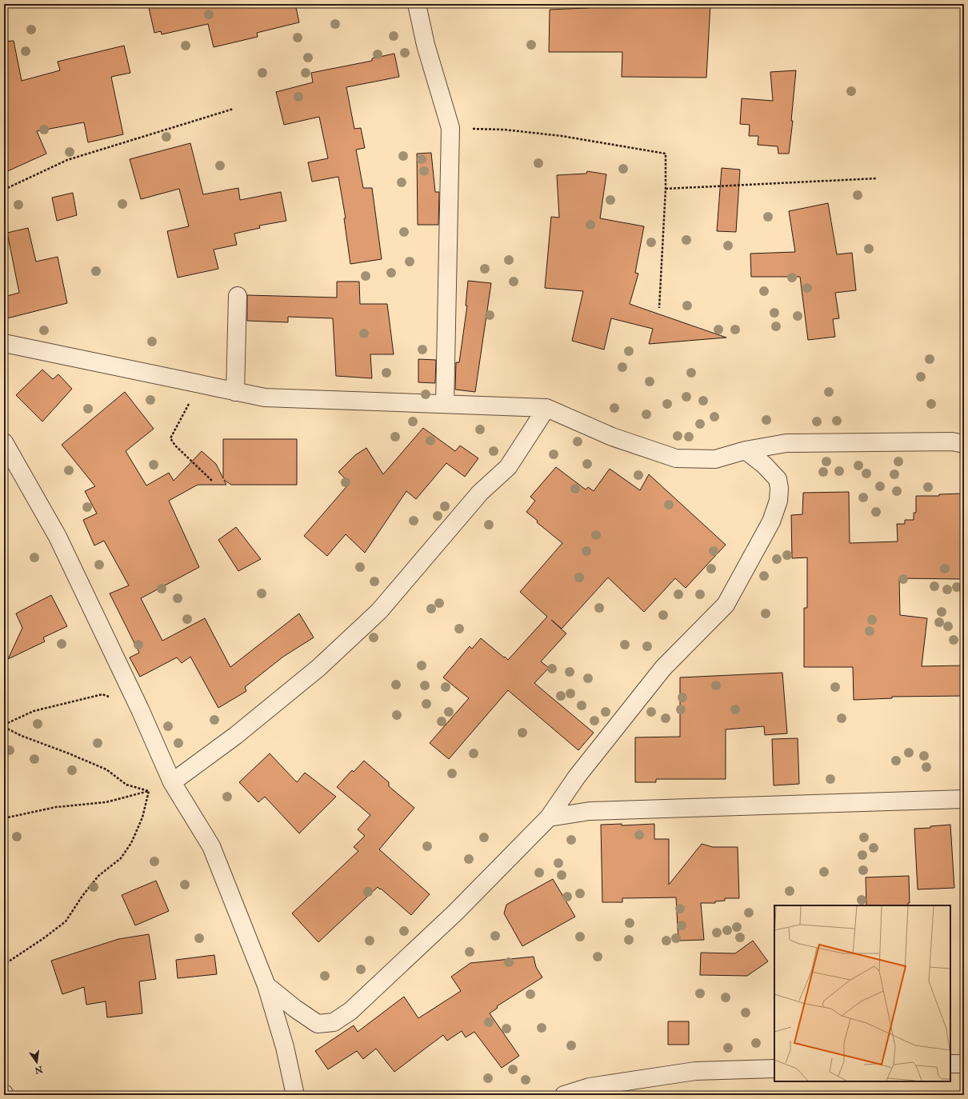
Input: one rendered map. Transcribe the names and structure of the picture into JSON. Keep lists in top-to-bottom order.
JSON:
{
  "north": "bottom"
}
